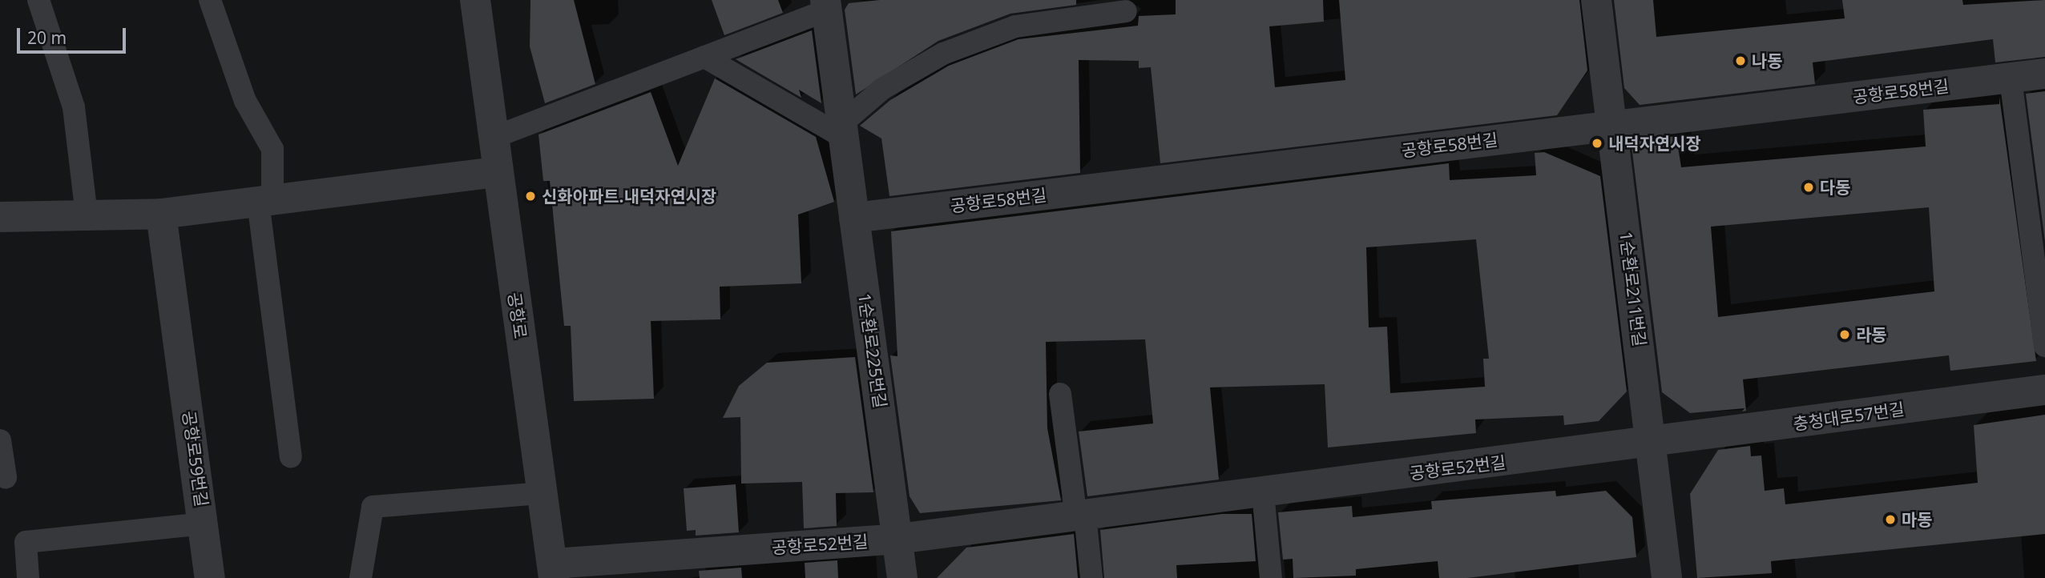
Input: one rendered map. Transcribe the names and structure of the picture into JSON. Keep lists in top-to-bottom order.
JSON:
{
  "streets": {
    "street": [
      "공항로58번길",
      "1순환로211번길",
      "공항로",
      "1순환로225번길",
      "충청대로57번길",
      "공항로59번길",
      "공항로52번길"
    ]
  },
  "crossings": [
    ["공항로58번길", "1순환로211번길"],
    ["공항로58번길", "1순환로225번길"],
    ["1순환로211번길", "충청대로57번길"],
    ["1순환로211번길", "공항로52번길"],
    ["공항로", "공항로52번길"],
    ["1순환로225번길", "공항로52번길"],
    ["충청대로57번길", "공항로52번길"]
  ],
  "places": [
    "나동",
    "내덕자연시장",
    "다동",
    "신화아파트.내덕자연시장",
    "라동",
    "마동"
  ],
  "scale_bar": "20 m"
}
